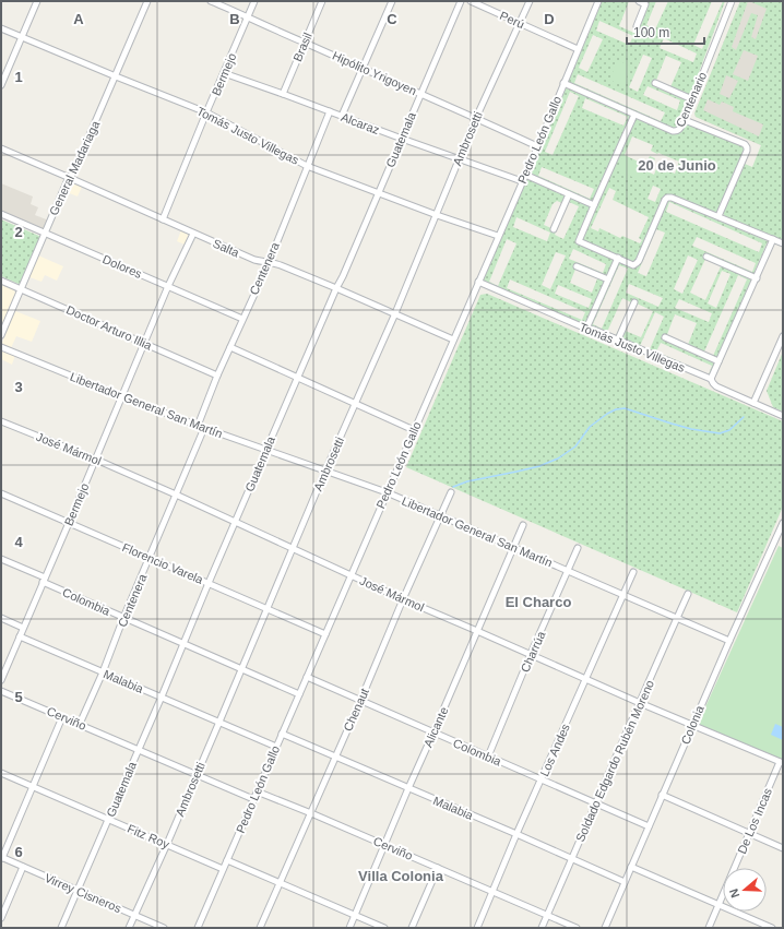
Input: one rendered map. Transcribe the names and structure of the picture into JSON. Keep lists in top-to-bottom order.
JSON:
{
  "streets": {
    "street": [
      "Perú",
      "Brasil",
      "Hipólito Yrigoyen",
      "Bermejo",
      "Centenario",
      "Alcaraz",
      "Tomás Justo Villegas",
      "Ambrosetti",
      "Guatemala",
      "Pedro León Gallo",
      "General Madariaga",
      "Salta",
      "Dolores",
      "Centenera",
      "Doctor Arturo Illia",
      "Libertador General San Martín",
      "José Mármol",
      "Florencio Varela",
      "Colombia",
      "Charrúa",
      "Malabia",
      "Chenaut",
      "Cerviño",
      "Colonia",
      "Alicante",
      "Los Andes",
      "Soldado Edgardo Rubén Moreno",
      "De Los Incas",
      "Fitz Roy",
      "Virrey Cisneros"
    ]
  },
  "crossings": [
    ["Perú", "Ambrosetti"],
    ["Perú", "Pedro León Gallo"],
    ["Brasil", "Hipólito Yrigoyen"],
    ["Brasil", "Alcaraz"],
    ["Hipólito Yrigoyen", "Bermejo"],
    ["Hipólito Yrigoyen", "Ambrosetti"],
    ["Hipólito Yrigoyen", "Guatemala"],
    ["Hipólito Yrigoyen", "Pedro León Gallo"],
    ["Bermejo", "Alcaraz"],
    ["Bermejo", "Tomás Justo Villegas"],
    ["Bermejo", "Salta"],
    ["Bermejo", "Dolores"],
    ["Bermejo", "Doctor Arturo Illia"],
    ["Bermejo", "Libertador General San Martín"],
    ["Bermejo", "José Mármol"],
    ["Bermejo", "Florencio Varela"],
    ["Bermejo", "Colombia"],
    ["Bermejo", "Malabia"],
    ["Centenario", "Pedro León Gallo"],
    ["Alcaraz", "Ambrosetti"],
    ["Alcaraz", "Guatemala"],
    ["Alcaraz", "Pedro León Gallo"],
    ["Alcaraz", "Centenera"],
    ["Tomás Justo Villegas", "Ambrosetti"],
    ["Tomás Justo Villegas", "Guatemala"],
    ["Tomás Justo Villegas", "Pedro León Gallo"],
    ["Tomás Justo Villegas", "General Madariaga"],
    ["Tomás Justo Villegas", "Centenera"],
    ["Ambrosetti", "Salta"],
    ["Ambrosetti", "Libertador General San Martín"],
    ["Ambrosetti", "José Mármol"],
    ["Ambrosetti", "Florencio Varela"],
    ["Ambrosetti", "Colombia"],
    ["Ambrosetti", "Malabia"],
    ["Ambrosetti", "Cerviño"],
    ["Ambrosetti", "Fitz Roy"],
    ["Ambrosetti", "Virrey Cisneros"],
    ["Guatemala", "Salta"],
    ["Guatemala", "Libertador General San Martín"],
    ["Guatemala", "José Mármol"],
    ["Guatemala", "Florencio Varela"],
    ["Guatemala", "Colombia"],
    ["Guatemala", "Malabia"],
    ["Guatemala", "Cerviño"],
    ["Guatemala", "Fitz Roy"],
    ["Guatemala", "Virrey Cisneros"],
    ["Pedro León Gallo", "Salta"],
    ["Pedro León Gallo", "Libertador General San Martín"],
    ["Pedro León Gallo", "José Mármol"],
    ["Pedro León Gallo", "Florencio Varela"],
    ["Pedro León Gallo", "Colombia"],
    ["Pedro León Gallo", "Malabia"],
    ["Pedro León Gallo", "Cerviño"],
    ["Pedro León Gallo", "Fitz Roy"],
    ["General Madariaga", "Salta"],
    ["General Madariaga", "Dolores"],
    ["General Madariaga", "Doctor Arturo Illia"],
    ["Salta", "Centenera"],
    ["Dolores", "Centenera"],
    ["Centenera", "Doctor Arturo Illia"],
    ["Centenera", "Libertador General San Martín"],
    ["Centenera", "José Mármol"],
    ["Centenera", "Florencio Varela"],
    ["Centenera", "Colombia"],
    ["Centenera", "Malabia"],
    ["Centenera", "Cerviño"],
    ["Libertador General San Martín", "Charrúa"],
    ["Libertador General San Martín", "Chenaut"],
    ["Libertador General San Martín", "Colonia"],
    ["Libertador General San Martín", "Alicante"],
    ["Libertador General San Martín", "Los Andes"],
    ["Libertador General San Martín", "Soldado Edgardo Rubén Moreno"],
    ["José Mármol", "Charrúa"],
    ["José Mármol", "Chenaut"],
    ["José Mármol", "Colonia"],
    ["José Mármol", "Alicante"],
    ["José Mármol", "Los Andes"],
    ["José Mármol", "Soldado Edgardo Rubén Moreno"],
    ["José Mármol", "De Los Incas"],
    ["Colombia", "Charrúa"],
    ["Colombia", "Chenaut"],
    ["Colombia", "Colonia"],
    ["Colombia", "Alicante"],
    ["Colombia", "Los Andes"],
    ["Colombia", "Soldado Edgardo Rubén Moreno"],
    ["Malabia", "Chenaut"],
    ["Malabia", "Colonia"],
    ["Malabia", "Alicante"],
    ["Malabia", "Los Andes"],
    ["Malabia", "Soldado Edgardo Rubén Moreno"],
    ["Chenaut", "Cerviño"],
    ["Cerviño", "Alicante"],
    ["Cerviño", "Los Andes"],
    ["Cerviño", "Soldado Edgardo Rubén Moreno"]
  ],
  "districts": ["20 de Junio", "El Charco", "Villa Colonia"],
  "scale_bar": "100 m",
  "north": "left",
  "grid": {
    "columns": [
      "A",
      "B",
      "C",
      "D"
    ],
    "rows": [
      "1",
      "2",
      "3",
      "4",
      "5",
      "6"
    ]
  }
}
